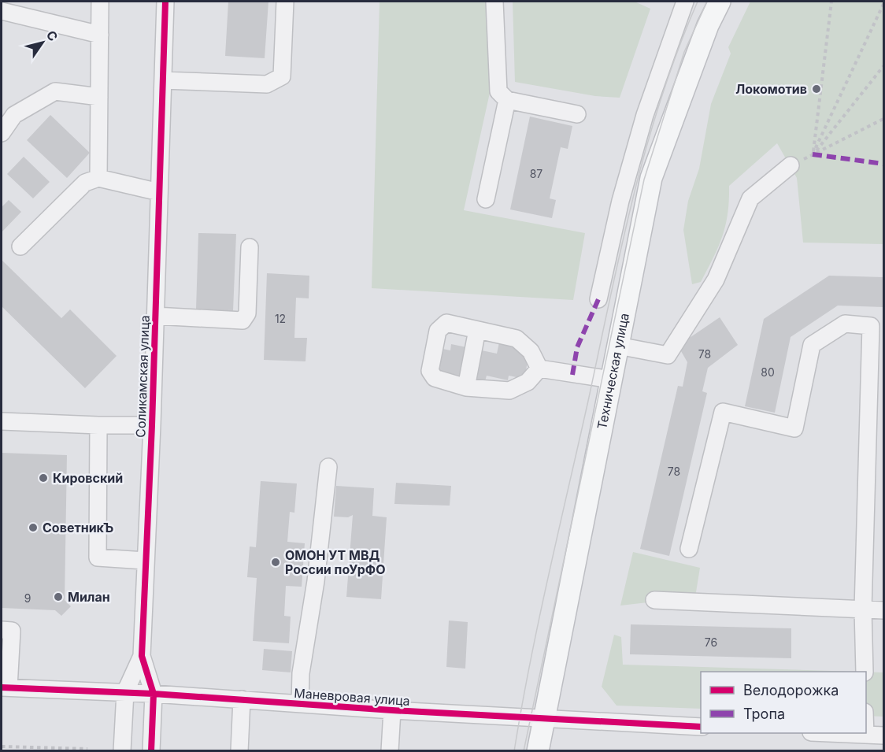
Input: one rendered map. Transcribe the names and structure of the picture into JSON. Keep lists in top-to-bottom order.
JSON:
{
  "streets": {
    "main road": ["Техническая улица"],
    "street": ["Соликамская улица", "Маневровая улица"]
  },
  "crossings": [
    ["Техническая улица", "Маневровая улица"],
    ["Соликамская улица", "Маневровая улица"]
  ],
  "places": [
    "Локомотив",
    "Кировский",
    "СоветникЪ",
    "ОМОН УТ МВД России поУрФО",
    "Милан"
  ],
  "house_numbers": [
    "87",
    "12",
    "78",
    "80",
    "78",
    "9",
    "76"
  ],
  "legend": ["Велодорожка", "Тропа"],
  "north": "top right"
}
